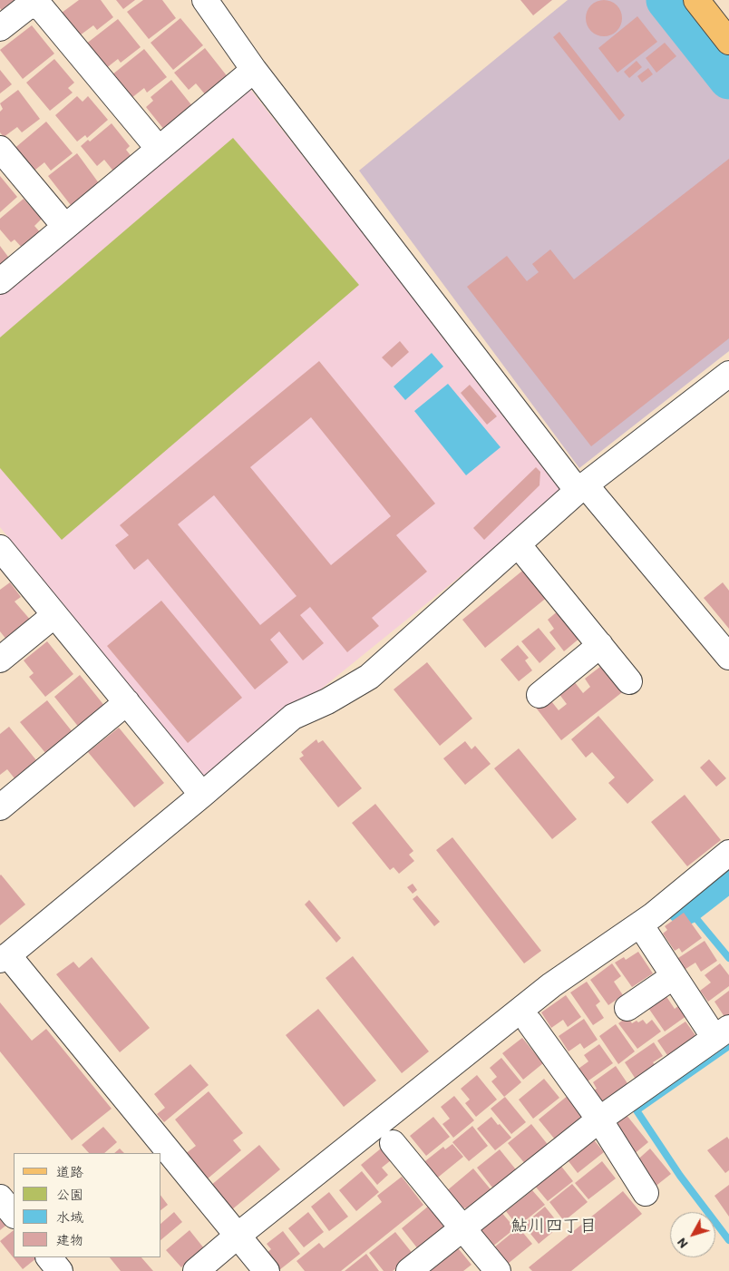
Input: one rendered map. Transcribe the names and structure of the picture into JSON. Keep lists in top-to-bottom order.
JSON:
{
  "districts": ["鮎川四丁目"],
  "legend": [
    "道路",
    "公園",
    "水域",
    "建物"
  ],
  "north": "bottom left"
}
